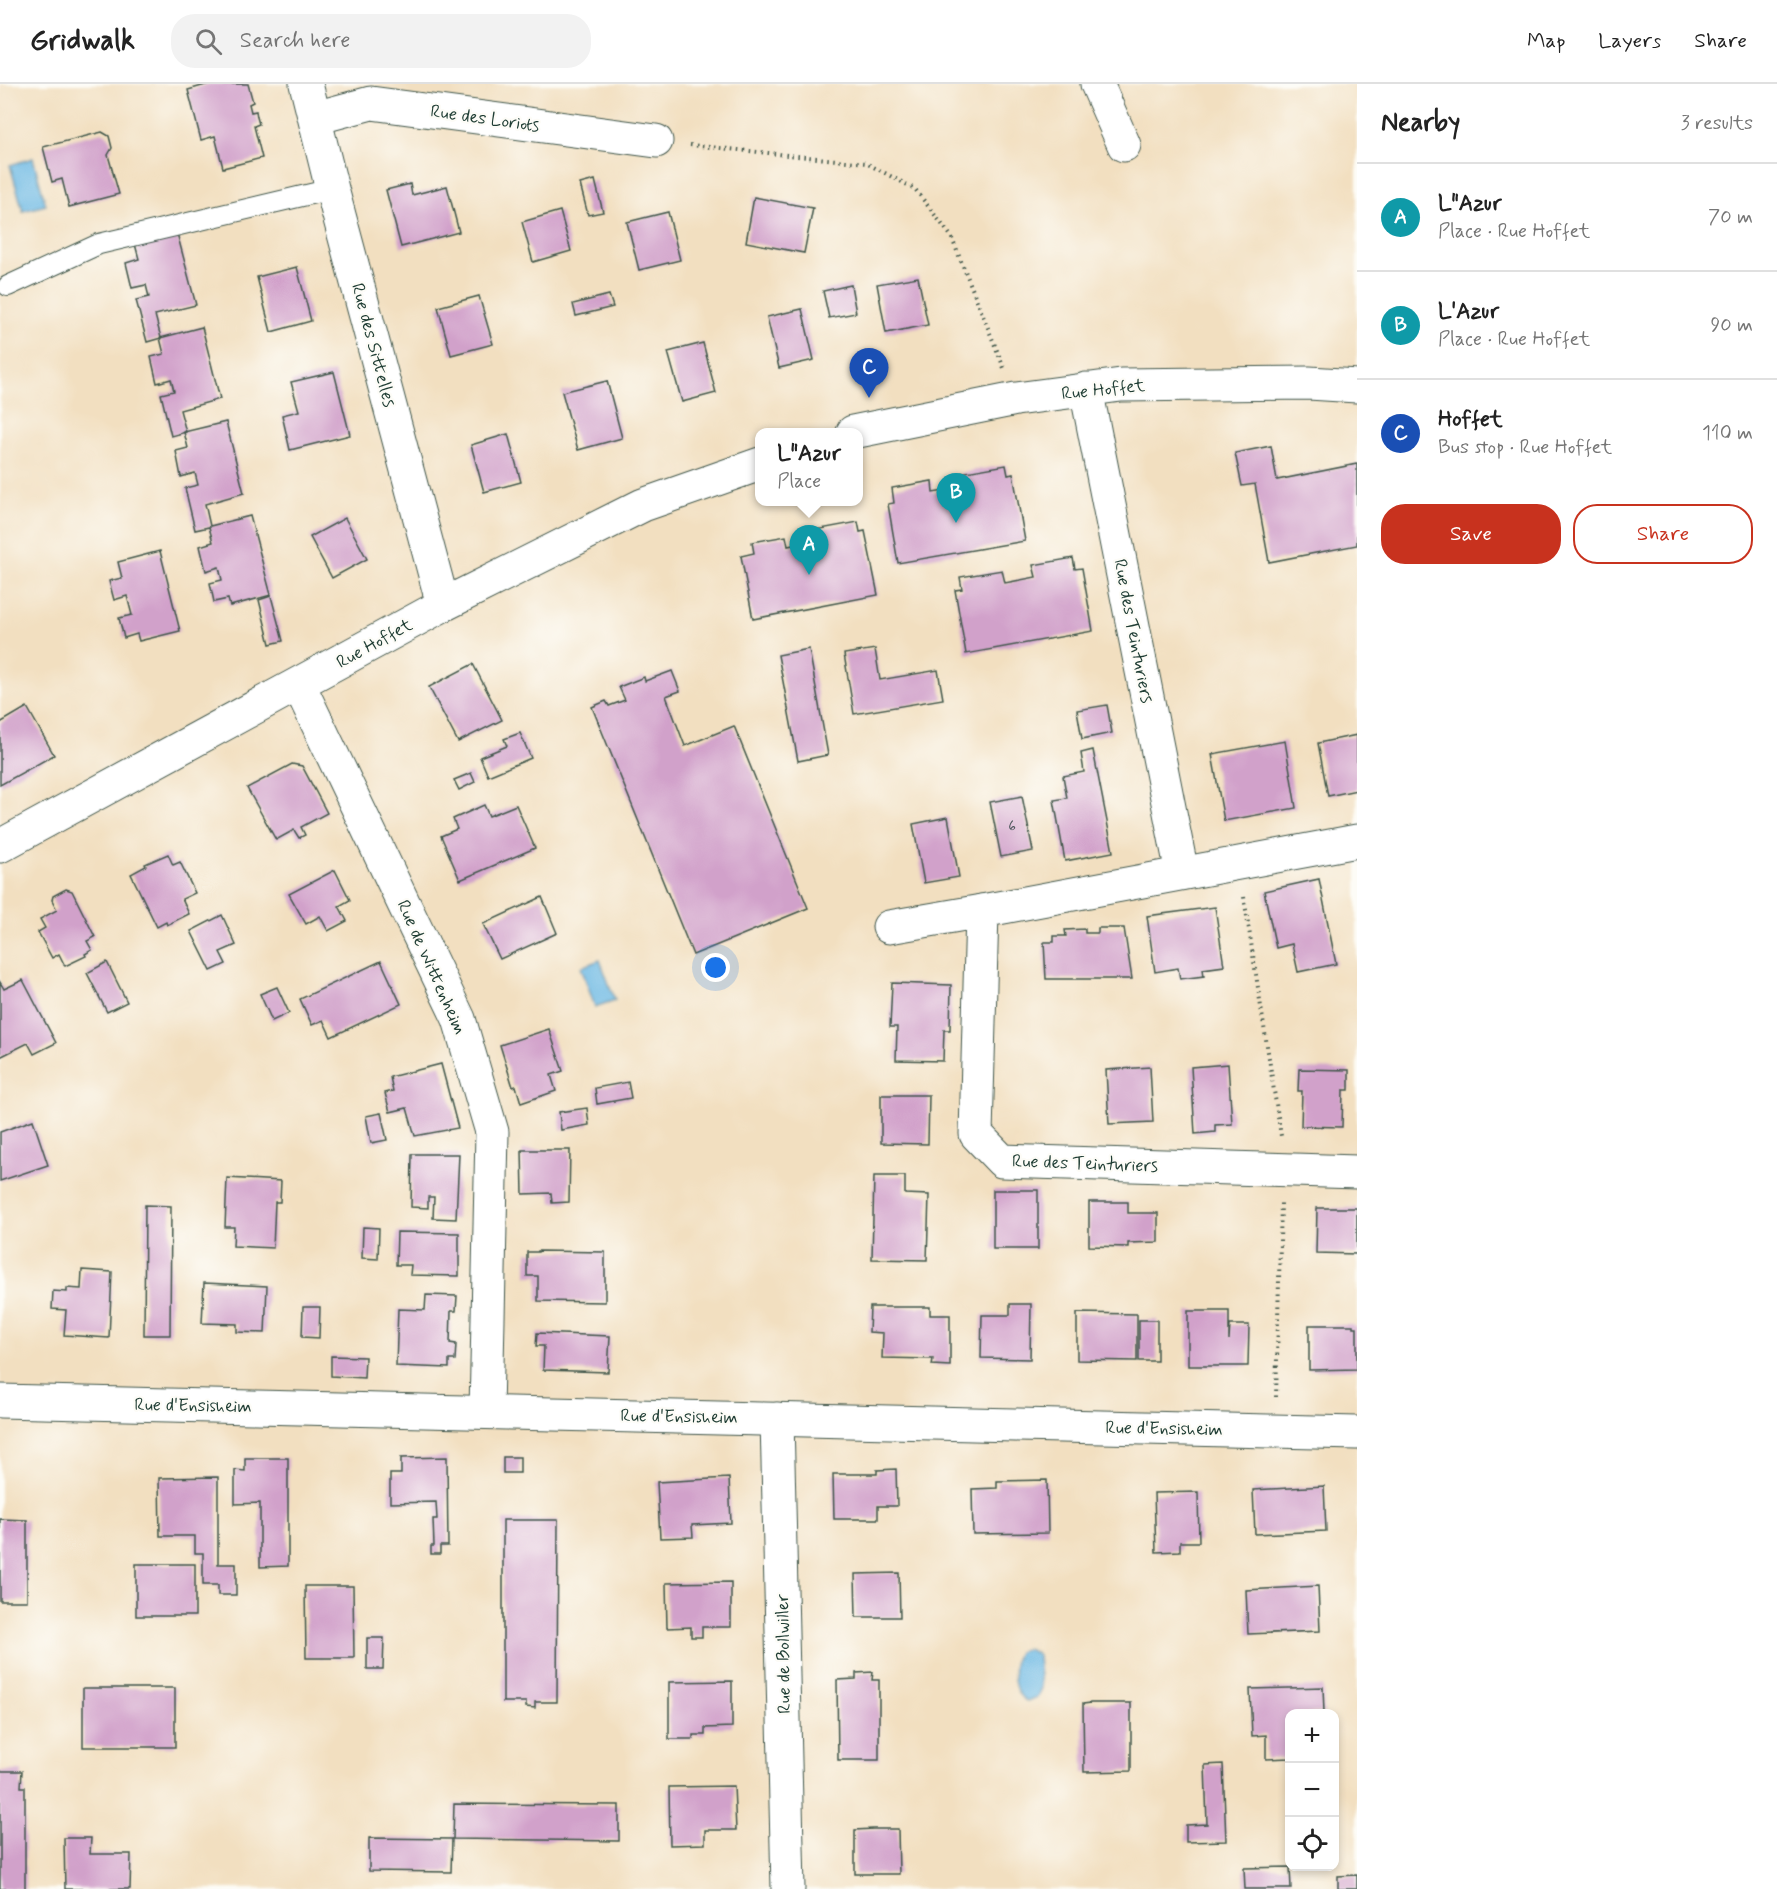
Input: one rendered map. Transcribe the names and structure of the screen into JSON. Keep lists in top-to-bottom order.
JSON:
{
  "streets": {
    "street": [
      "Rue des Loriots",
      "Rue des Sittelles",
      "Rue Hoffet",
      "Rue des Teinturiers",
      "Rue de Wittenheim",
      "Rue d'Ensisheim",
      "Rue de Bollwiller"
    ]
  },
  "crossings": [
    ["Rue des Loriots", "Rue des Sittelles"],
    ["Rue des Sittelles", "Rue Hoffet"],
    ["Rue Hoffet", "Rue des Teinturiers"],
    ["Rue Hoffet", "Rue de Wittenheim"],
    ["Rue de Wittenheim", "Rue d'Ensisheim"],
    ["Rue d'Ensisheim", "Rue de Bollwiller"]
  ],
  "house_numbers": ["6"],
  "page": {
    "header": "Gridwalk",
    "search": "Search here",
    "nav": ["Map", "Layers", "Share"],
    "heading": ["Nearby", "3 results"],
    "list": [
      {
        "mark": "A",
        "name": "L\"Azur",
        "note": "Place · Rue Hoffet",
        "value": "70 m"
      },
      {
        "mark": "B",
        "name": "L'Azur",
        "note": "Place · Rue Hoffet",
        "value": "90 m"
      },
      {
        "mark": "C",
        "name": "Hoffet",
        "note": "Bus stop · Rue Hoffet",
        "value": "110 m"
      }
    ],
    "pins": ["C", "B", "A"],
    "popup": ["L\"Azur", "Place"],
    "buttons": ["Save", "Share"],
    "map_buttons": ["+", "−"]
  }
}
